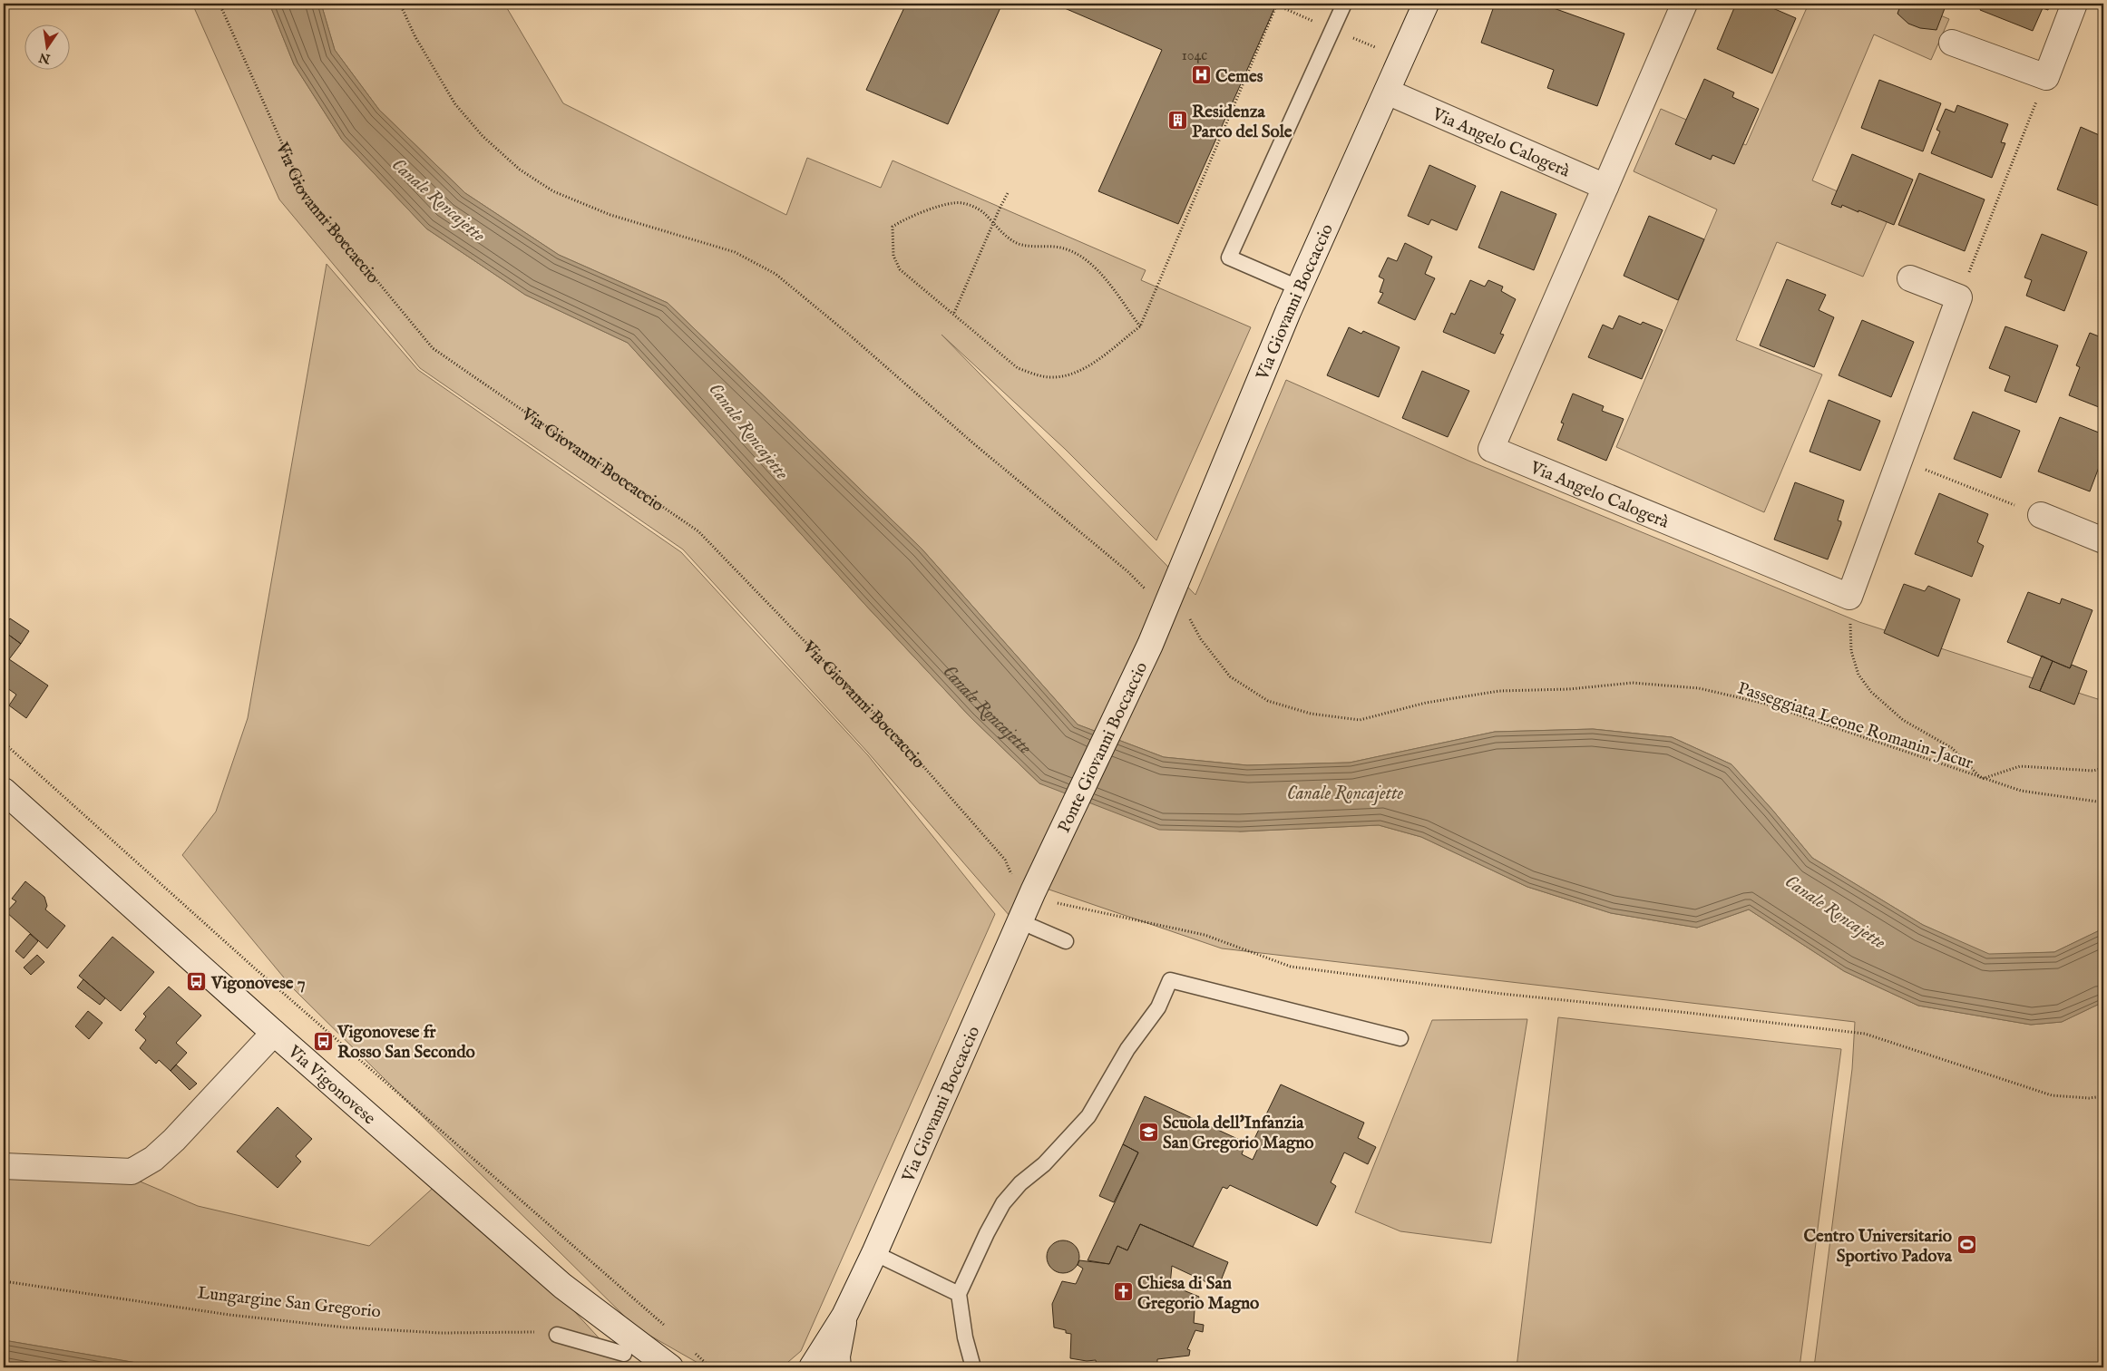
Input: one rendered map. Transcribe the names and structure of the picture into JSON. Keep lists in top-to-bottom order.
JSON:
{
  "streets": {
    "street": [
      "Via Angelo Calogerà",
      "Via Giovanni Boccaccio",
      "Ponte Giovanni Boccaccio",
      "Via Vigonovese"
    ],
    "path": ["Passeggiata Leone Romanin-Jacur", "Lungargine San Gregorio"]
  },
  "crossings": [
    ["Via Angelo Calogerà", "Via Giovanni Boccaccio"],
    ["Via Giovanni Boccaccio", "Ponte Giovanni Boccaccio"]
  ],
  "water": ["Canale Roncajette"],
  "places": {
    "hospital": ["Cemes"],
    "building": ["Residenza Parco del Sole"],
    "bus stop": ["Vigonovese 7", "Vigonovese fr Rosso San Secondo"],
    "school or university": ["Scuola dell'Infanzia San Gregorio Magno"],
    "sports": ["Centro Universitario Sportivo Padova"],
    "church": ["Chiesa di San Gregorio Magno"]
  },
  "house_numbers": ["104c"],
  "north": "bottom"
}
